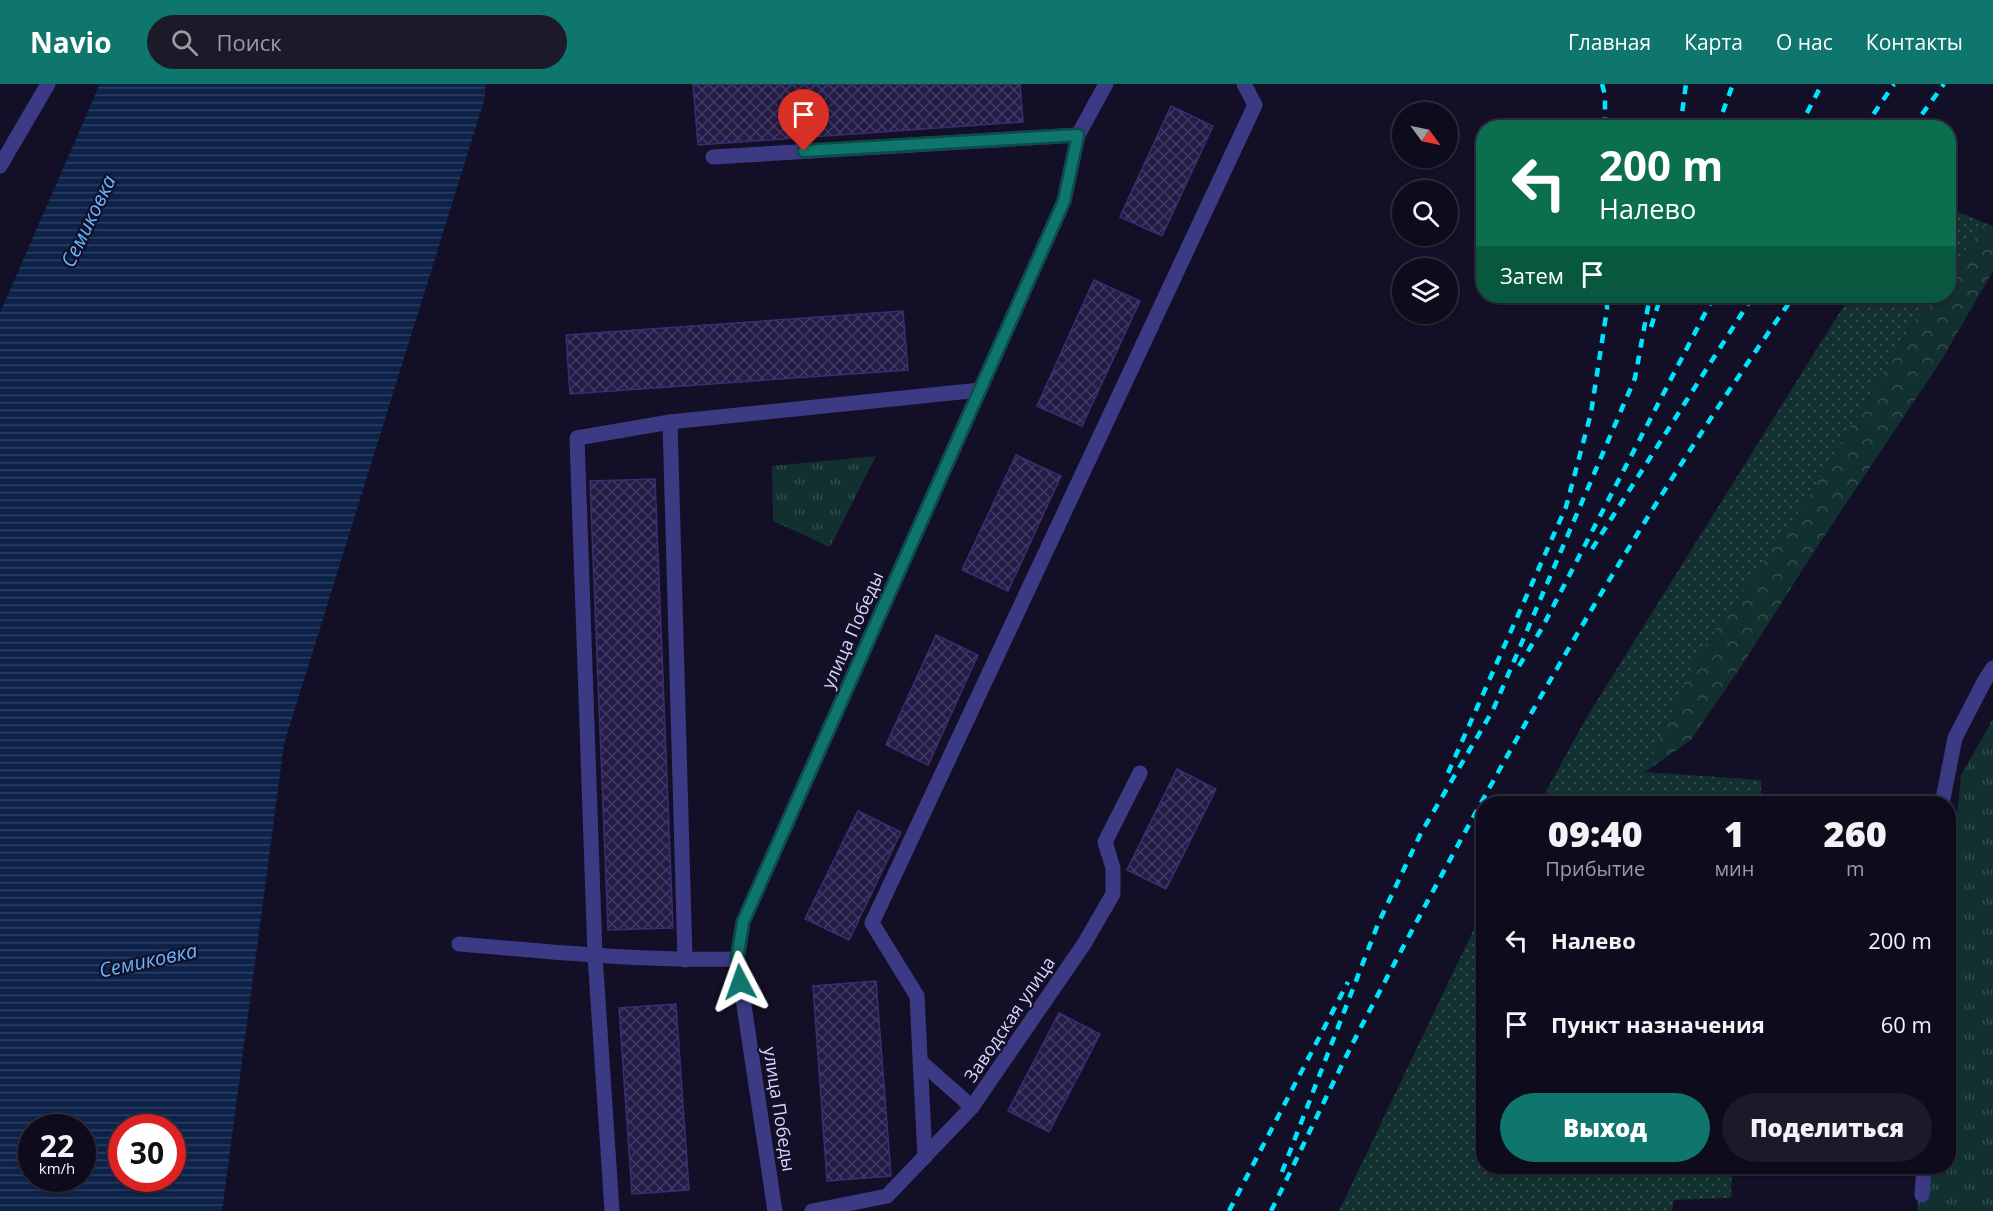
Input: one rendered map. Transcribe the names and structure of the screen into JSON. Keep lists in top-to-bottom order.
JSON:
{
  "streets": {
    "street": ["улица Победы", "Заводская улица"]
  },
  "water": ["Семиковка"],
  "north": "bottom right",
  "page": {
    "header": "Navio",
    "search": "Поиск",
    "nav": [
      "Главная",
      "Карта",
      "О нас",
      "Контакты"
    ],
    "turn": ["200 m", "Налево"],
    "then": "Затем",
    "eta": [
      "09:40",
      "Прибытие",
      "1",
      "мин",
      "260",
      "m"
    ],
    "list": [
      {
        "name": "Налево",
        "value": "200 m"
      },
      {
        "name": "Пункт назначения",
        "value": "60 m"
      }
    ],
    "buttons": ["Выход", "Поделиться"],
    "speed": "22 km/h",
    "limit": "30"
  }
}
